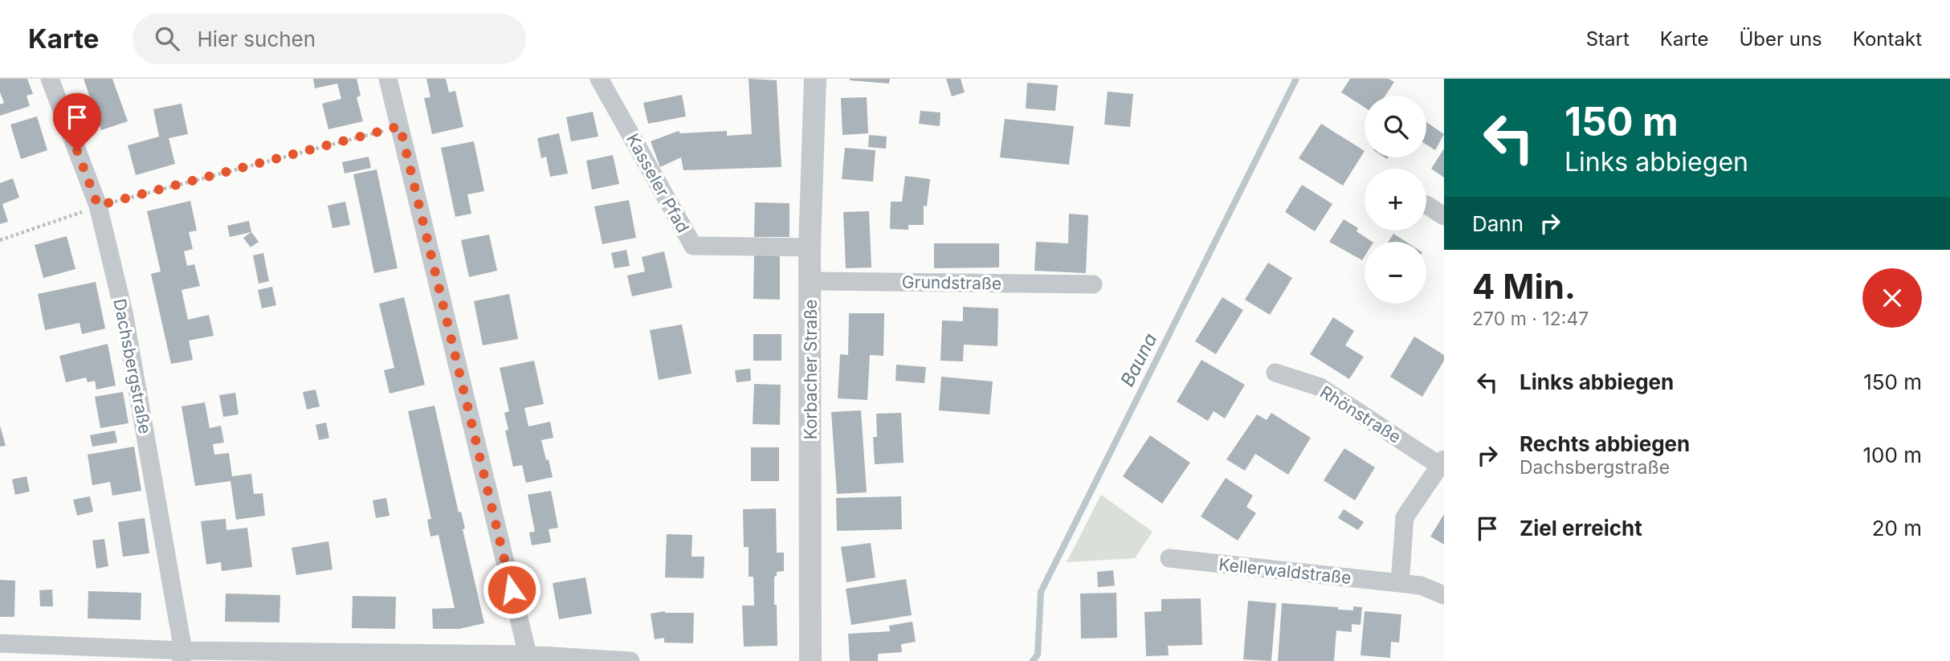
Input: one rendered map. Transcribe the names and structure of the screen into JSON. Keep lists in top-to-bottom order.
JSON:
{
  "streets": {
    "street": [
      "Kasseler Pfad",
      "Grundstraße",
      "Dachsbergstraße",
      "Korbacher Straße",
      "Rhönstraße",
      "Kellerwaldstraße"
    ]
  },
  "crossings": [
    ["Kasseler Pfad", "Korbacher Straße"],
    ["Grundstraße", "Korbacher Straße"]
  ],
  "water": ["Bauna"],
  "page": {
    "header": "Karte",
    "search": "Hier suchen",
    "nav": [
      "Start",
      "Karte",
      "Über uns",
      "Kontakt"
    ],
    "turn": ["150 m", "Links abbiegen"],
    "map_buttons": ["+", "−"],
    "then": "Dann",
    "heading": ["4 Min.", "270 m · 12:47"],
    "list": [
      {
        "name": "Links abbiegen",
        "value": "150 m"
      },
      {
        "name": "Rechts abbiegen",
        "note": "Dachsbergstraße",
        "value": "100 m"
      },
      {
        "name": "Ziel erreicht",
        "value": "20 m"
      }
    ]
  }
}
